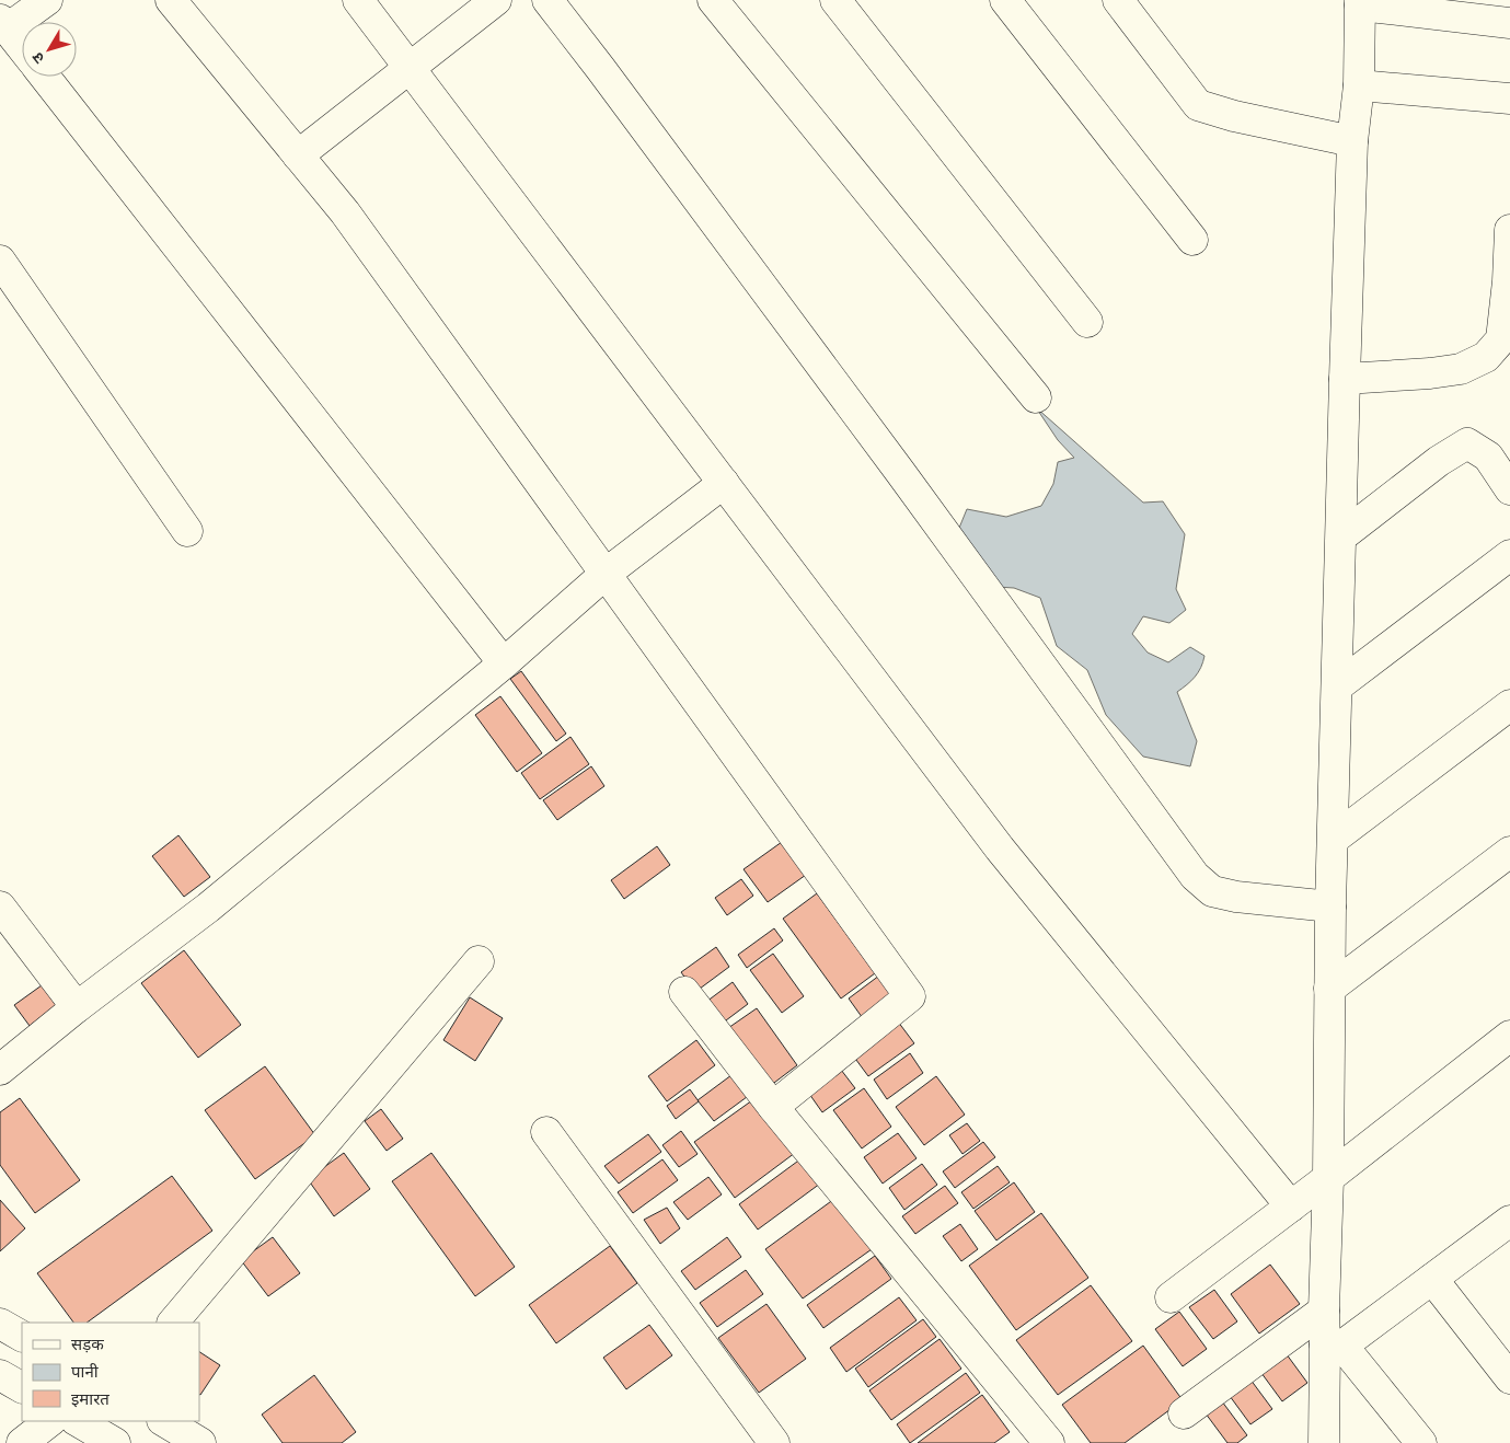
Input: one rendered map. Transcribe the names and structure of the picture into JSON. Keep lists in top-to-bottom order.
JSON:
{
  "legend": ["सड़क", "पानी", "इमारत"],
  "north": "bottom left"
}
